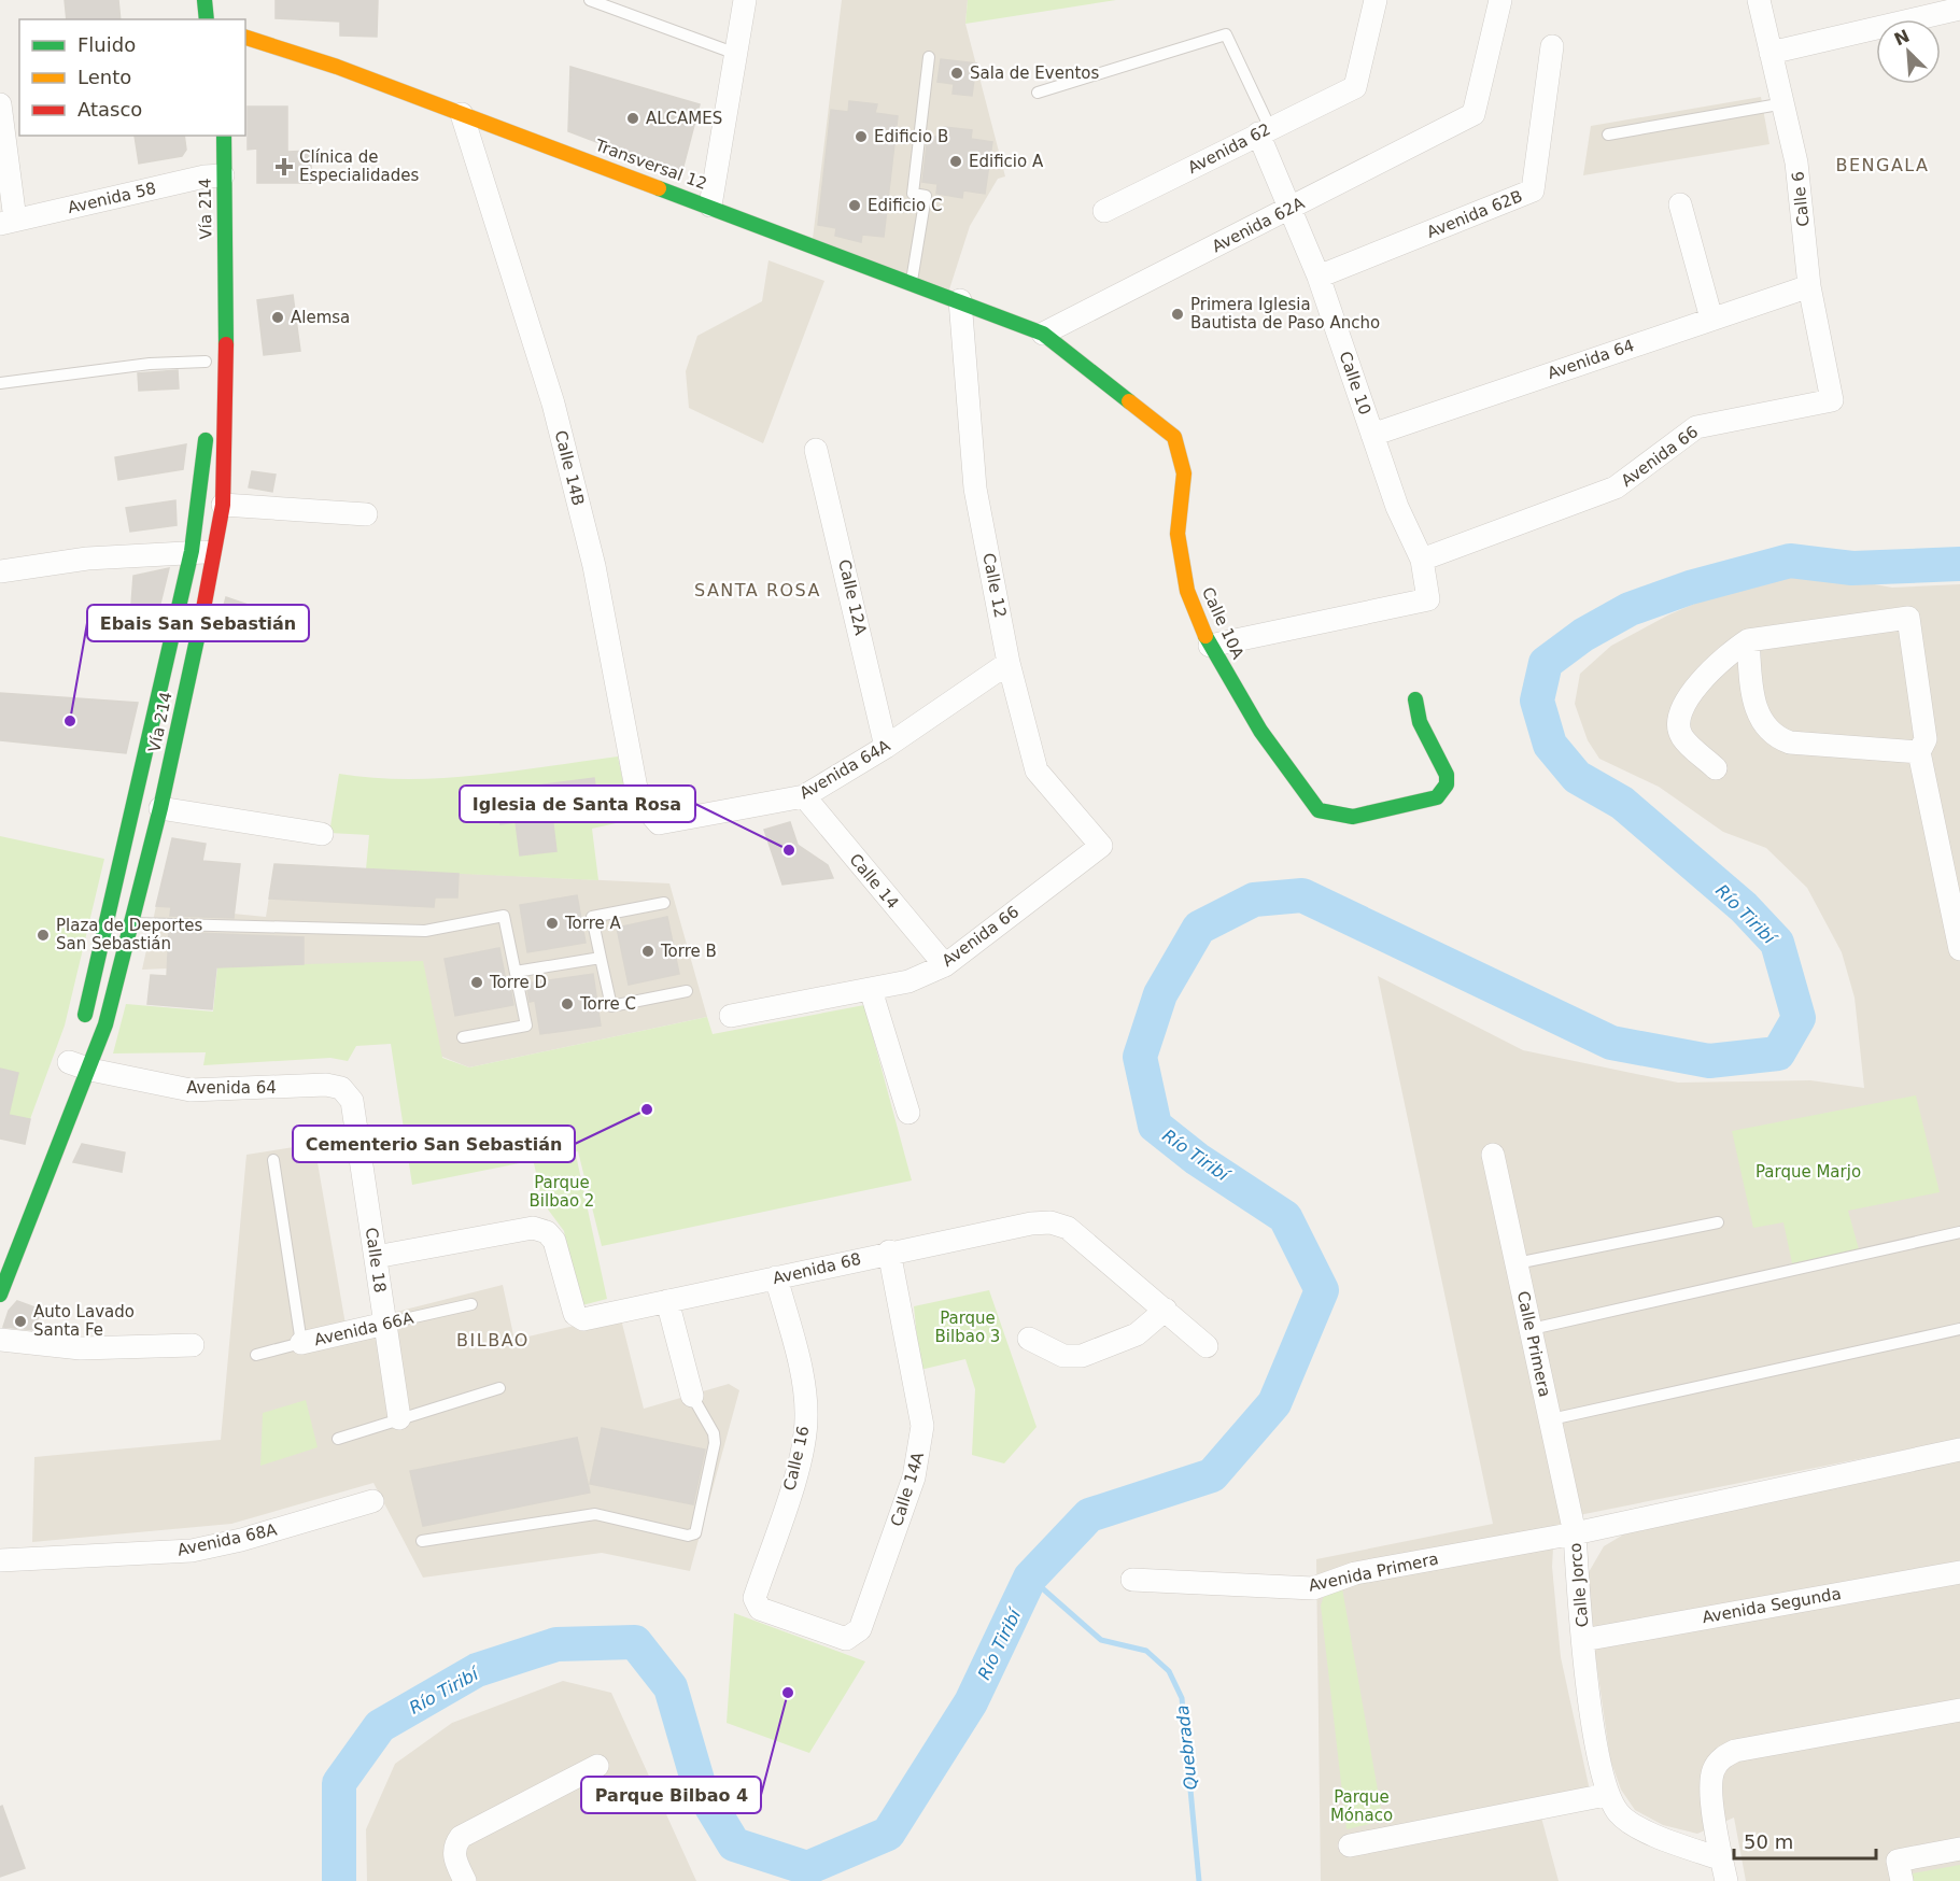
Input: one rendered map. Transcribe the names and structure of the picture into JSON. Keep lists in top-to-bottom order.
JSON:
{
  "streets": {
    "main road": ["Transversal 12", "Vía 214", "Calle 10A"],
    "street": [
      "Avenida 62",
      "Avenida 58",
      "Calle 6",
      "Avenida 62B",
      "Avenida 62A",
      "Avenida 64",
      "Calle 10",
      "Avenida 66",
      "Calle 14B",
      "Calle 12",
      "Calle 12A",
      "Avenida 64A",
      "Calle 14",
      "Calle 18",
      "Avenida 68",
      "Avenida 66A",
      "Calle Primera",
      "Calle 16",
      "Calle 14A",
      "Avenida 68A",
      "Avenida Primera",
      "Calle Jorco",
      "Avenida Segunda"
    ]
  },
  "crossings": [
    ["Avenida 62", "Calle 10"],
    ["Transversal 12", "Avenida 62A"],
    ["Transversal 12", "Calle 14B"],
    ["Transversal 12", "Calle 12"],
    ["Transversal 12", "Calle 10A"],
    ["Avenida 58", "Vía 214"],
    ["Calle 6", "Avenida 64"],
    ["Calle 6", "Avenida 66"],
    ["Vía 214", "Avenida 64"],
    ["Avenida 62B", "Calle 10"],
    ["Avenida 62A", "Calle 10"],
    ["Avenida 62A", "Calle 10A"],
    ["Avenida 64", "Calle 10"],
    ["Avenida 64", "Calle 18"],
    ["Calle 10", "Avenida 66"],
    ["Calle 10", "Calle 10A"],
    ["Avenida 66", "Calle 12"],
    ["Avenida 66", "Calle 14"],
    ["Calle 14B", "Avenida 64A"],
    ["Calle 12", "Avenida 64A"],
    ["Calle 12A", "Avenida 64A"],
    ["Avenida 64A", "Calle 14"],
    ["Calle 18", "Avenida 68"],
    ["Calle 18", "Avenida 66A"],
    ["Avenida 68", "Calle 16"],
    ["Avenida 68", "Calle 14A"],
    ["Calle Primera", "Avenida Primera"],
    ["Calle Primera", "Calle Jorco"],
    ["Calle 16", "Calle 14A"],
    ["Avenida Primera", "Calle Jorco"],
    ["Calle Jorco", "Avenida Segunda"]
  ],
  "districts": ["BENGALA", "SANTA ROSA", "BILBAO"],
  "water": ["Río Tiribí", "Quebrada"],
  "parks": [
    "Parque Marjo",
    "Parque Bilbao 2",
    "Parque Bilbao 3",
    "Parque Mónaco"
  ],
  "places": {
    "other": [
      "Sala de Eventos",
      "ALCAMES",
      "Edificio B",
      "Edificio A",
      "Edificio C",
      "Primera Iglesia Bautista de Paso Ancho",
      "Alemsa",
      "Ebais San Sebastián",
      "Iglesia de Santa Rosa",
      "Torre A",
      "Plaza de Deportes San Sebastián",
      "Torre B",
      "Torre D",
      "Torre C",
      "Cementerio San Sebastián",
      "Auto Lavado Santa Fe",
      "Parque Bilbao 4"
    ],
    "health": ["Clínica de Especialidades"]
  },
  "legend": ["Fluido", "Lento", "Atasco"],
  "scale_bar": "50 m",
  "north": "top left"
}
